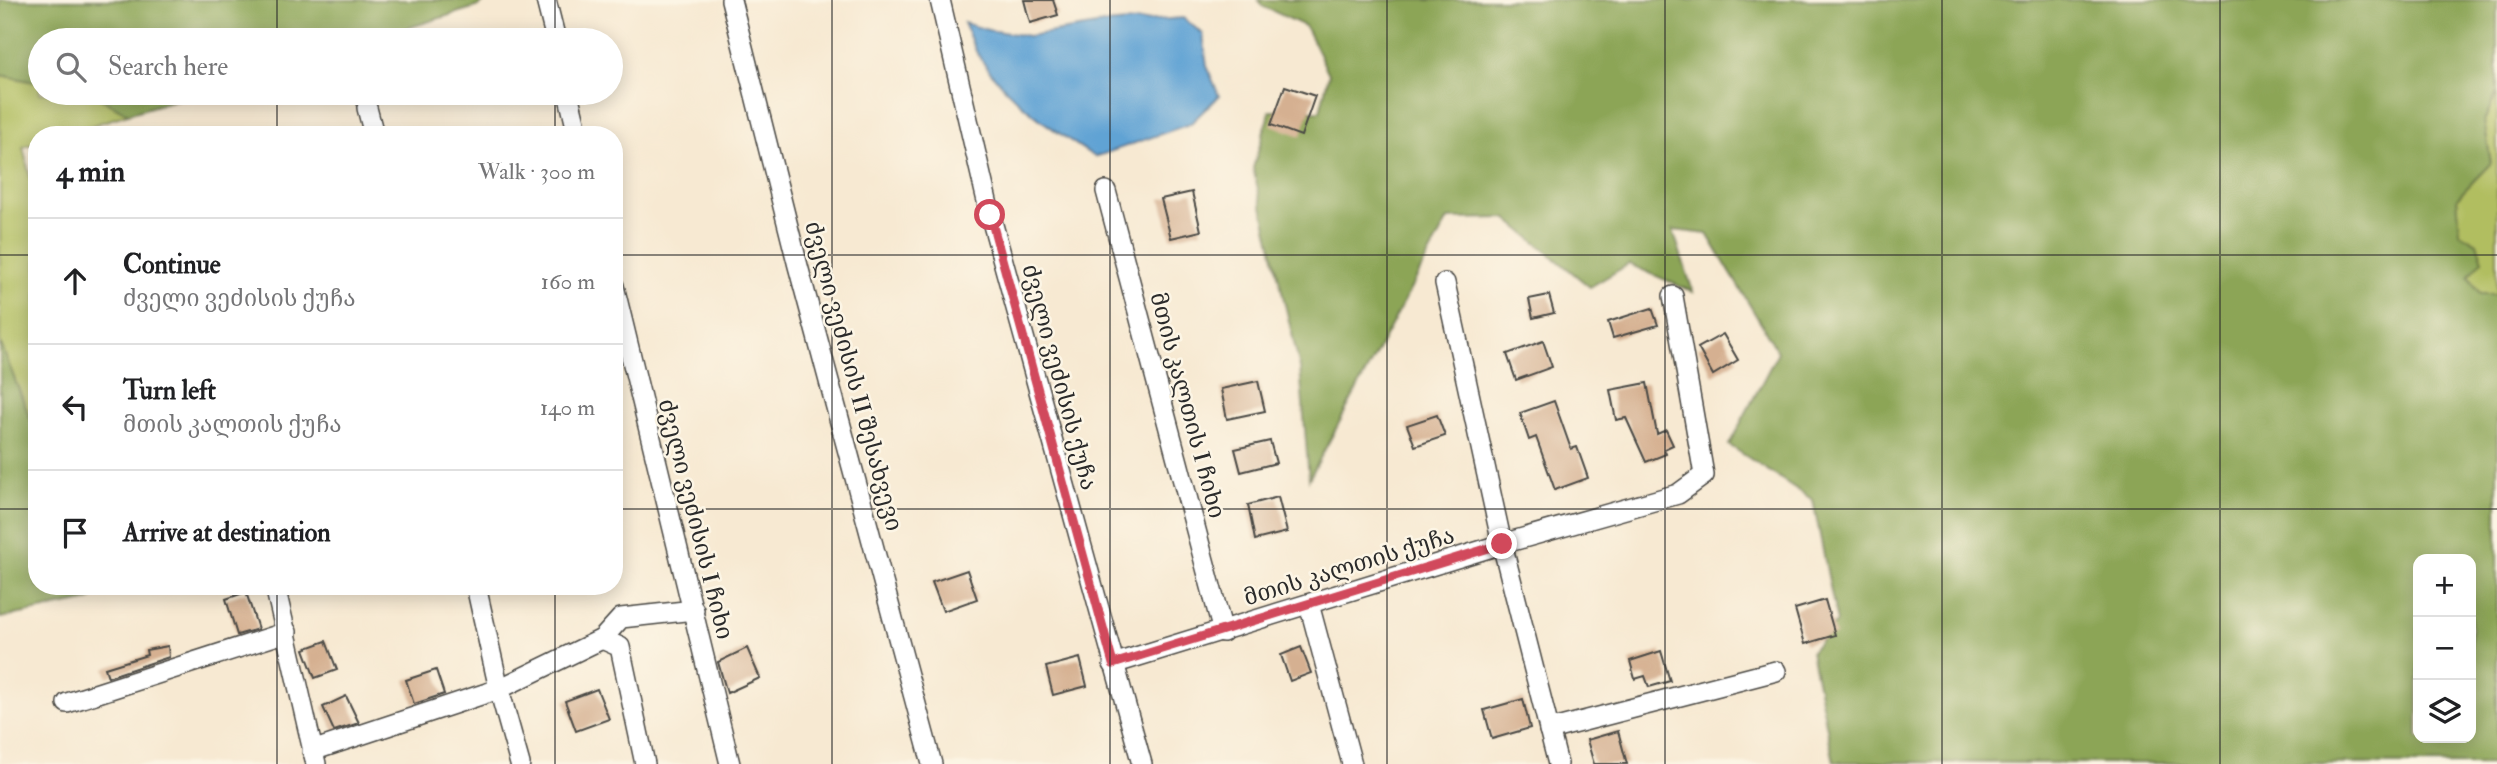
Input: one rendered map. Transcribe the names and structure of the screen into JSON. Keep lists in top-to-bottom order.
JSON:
{
  "streets": {
    "street": [
      "ძველი ვეძისის II შესახვევი",
      "ძველი ვეძისის ქუჩა",
      "მთის კალთის I ჩიხი",
      "ძველი ვეძისის I ჩიხი",
      "მთის კალთის ქუჩა"
    ]
  },
  "crossings": [
    ["ძველი ვეძისის ქუჩა", "მთის კალთის ქუჩა"],
    ["მთის კალთის I ჩიხი", "მთის კალთის ქუჩა"]
  ],
  "page": {
    "search": "Search here",
    "heading": ["4 min", "Walk · 300 m"],
    "list": [
      ["Continue", "ძველი ვეძისის ქუჩა", "160 m"],
      ["Turn left", "მთის კალთის ქუჩა", "140 m"],
      "Arrive at destination"
    ],
    "map_buttons": ["+", "−"]
  }
}
